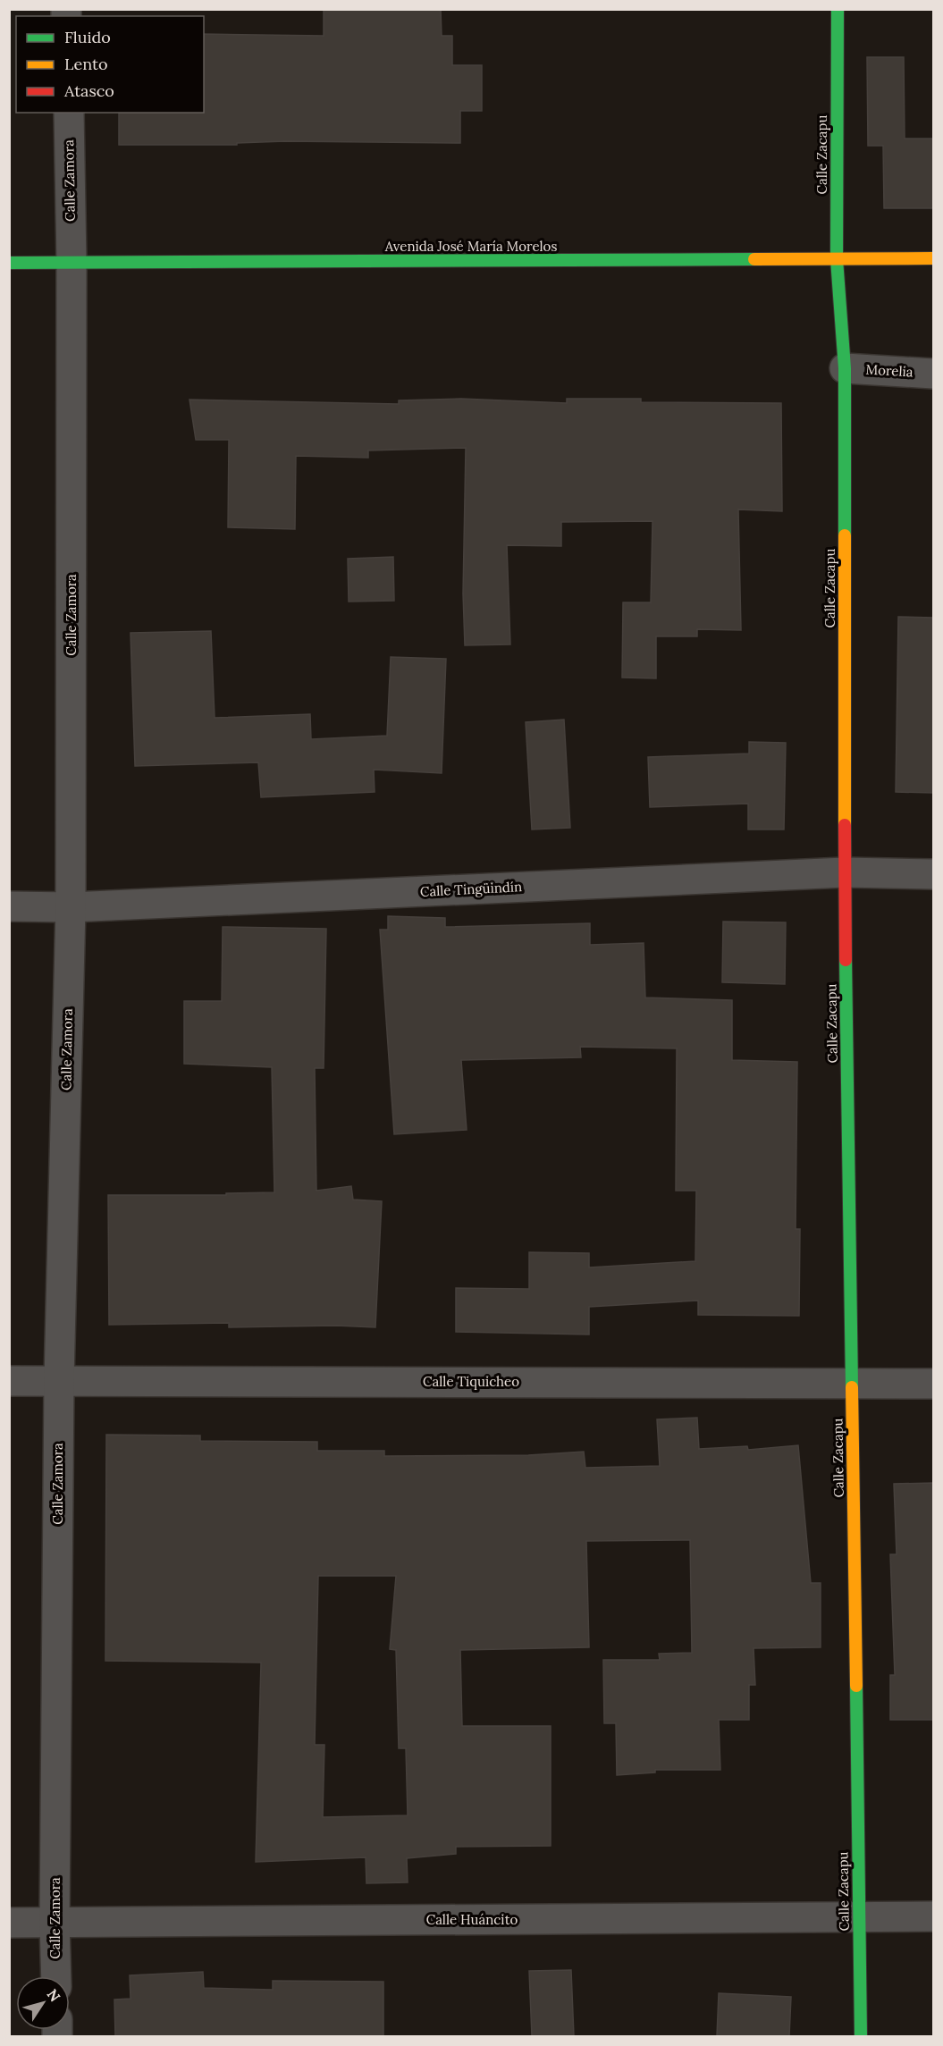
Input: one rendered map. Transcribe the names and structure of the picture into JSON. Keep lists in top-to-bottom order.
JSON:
{
  "streets": {
    "street": [
      "Calle Zacapu",
      "Calle Zamora",
      "Avenida José María Morelos",
      "Morelia",
      "Calle Tingüindín",
      "Calle Tiquicheo",
      "Calle Huáncito"
    ]
  },
  "crossings": [
    ["Calle Zacapu", "Avenida José María Morelos"],
    ["Calle Zacapu", "Morelia"],
    ["Calle Zacapu", "Calle Tingüindín"],
    ["Calle Zacapu", "Calle Tiquicheo"],
    ["Calle Zacapu", "Calle Huáncito"],
    ["Calle Zamora", "Avenida José María Morelos"],
    ["Calle Zamora", "Calle Tingüindín"],
    ["Calle Zamora", "Calle Tiquicheo"],
    ["Calle Zamora", "Calle Huáncito"]
  ],
  "legend": ["Fluido", "Lento", "Atasco"],
  "north": "top right"
}
